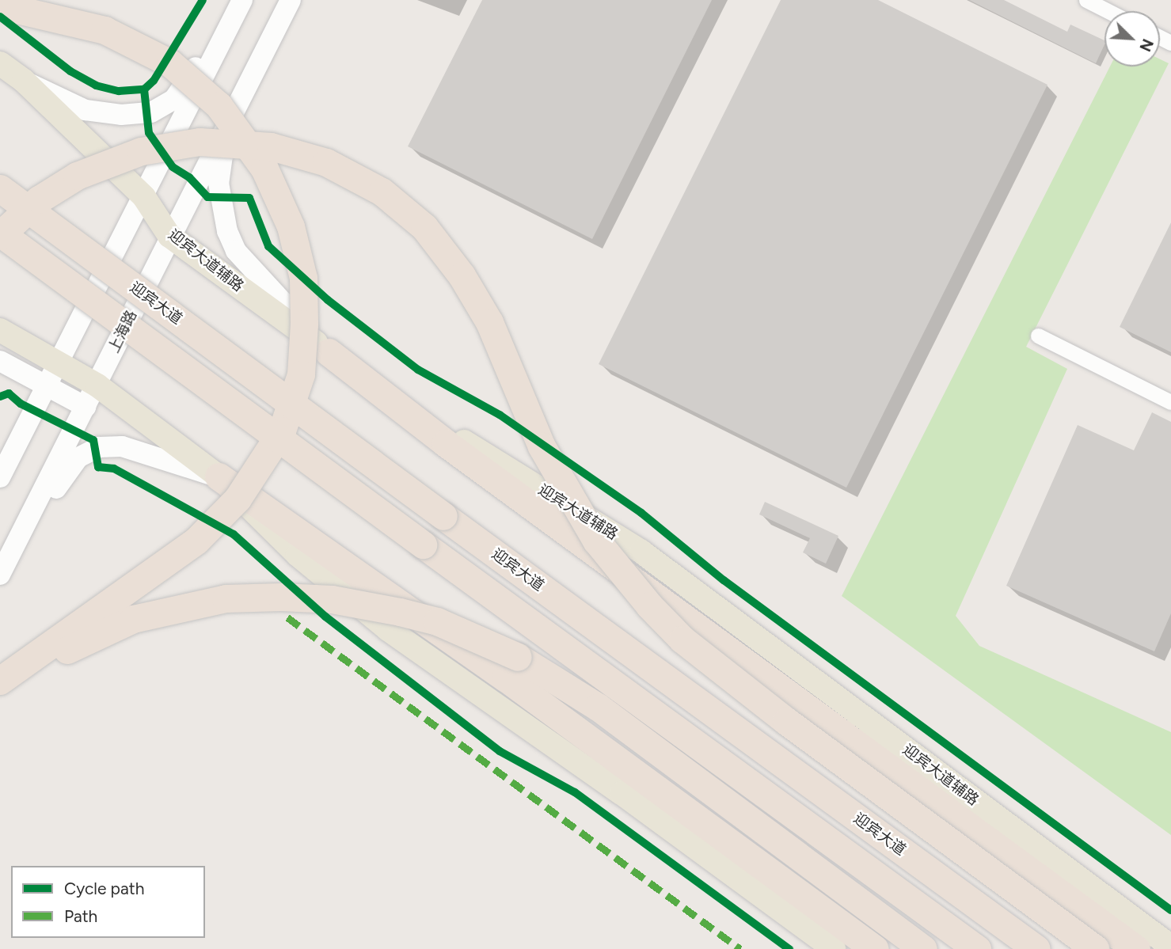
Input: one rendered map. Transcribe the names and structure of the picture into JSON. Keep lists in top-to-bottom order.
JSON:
{
  "streets": {
    "highway": ["迎宾大道"],
    "main road": ["迎宾大道辅路", "上海路"]
  },
  "crossings": [
    ["迎宾大道辅路", "上海路"]
  ],
  "legend": ["Cycle path", "Path"],
  "north": "bottom right"
}
